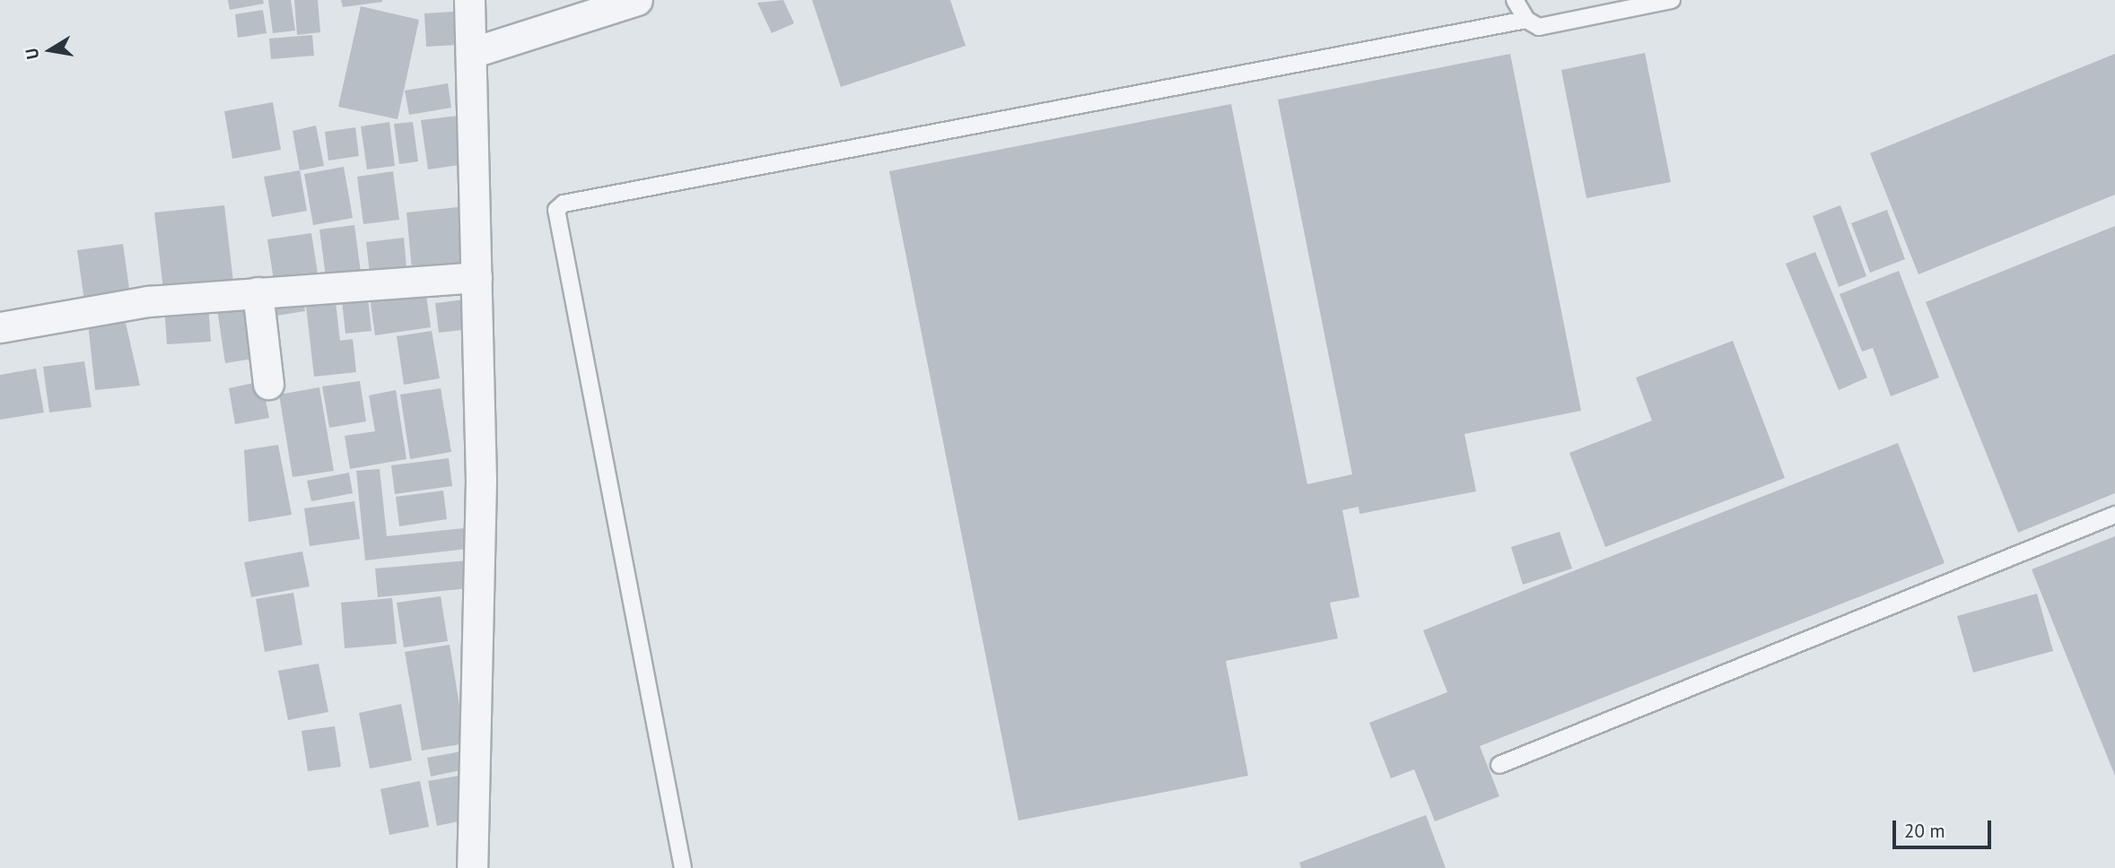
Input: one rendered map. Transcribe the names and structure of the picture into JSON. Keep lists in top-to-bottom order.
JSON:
{
  "scale_bar": "20 m",
  "north": "left"
}
